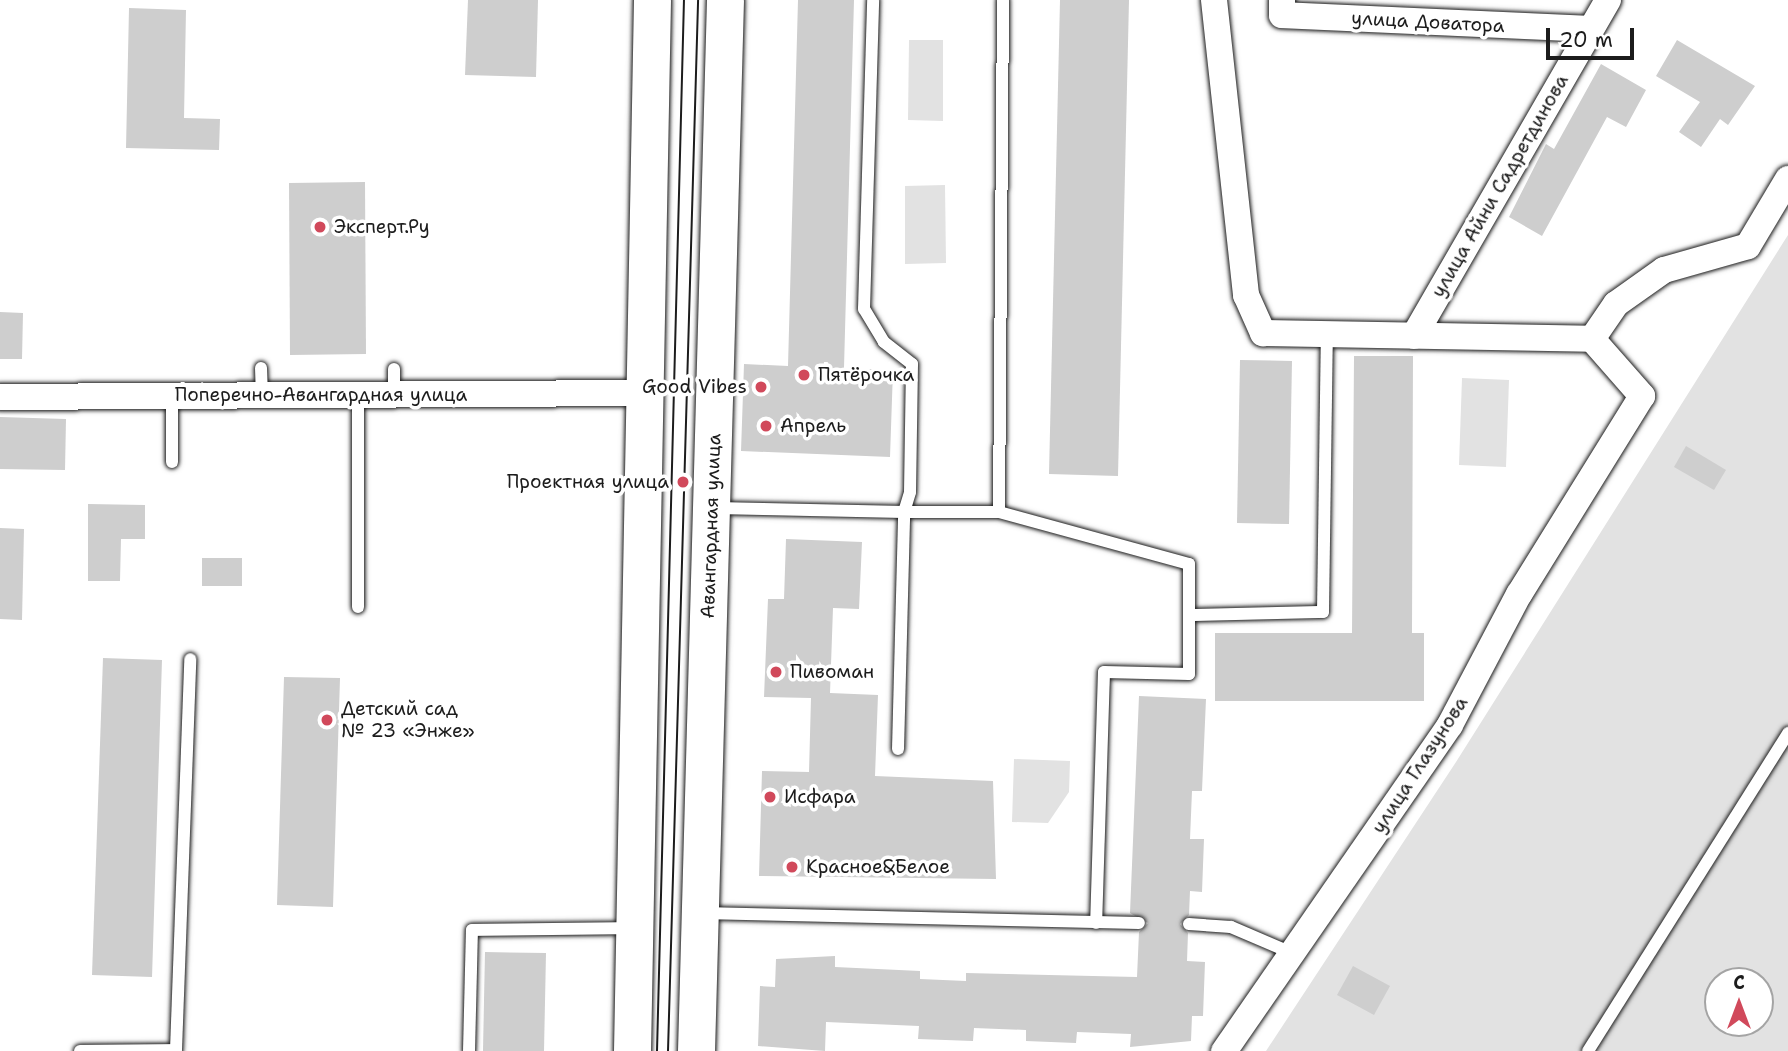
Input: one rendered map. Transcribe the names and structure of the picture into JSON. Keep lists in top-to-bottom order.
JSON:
{
  "streets": {
    "main road": ["Авангардная улица"],
    "street": [
      "улица Доватора",
      "улица Айни Садретдинова",
      "Поперечно-Авангардная улица",
      "улица Глазунова"
    ]
  },
  "crossings": [
    ["улица Доватора", "улица Айни Садретдинова"]
  ],
  "places": [
    "Эксперт.Ру",
    "Пятёрочка",
    "Good Vibes",
    "Апрель",
    "Проектная улица",
    "Пивоман",
    "Детский сад № 23 «Энже»",
    "Исфара",
    "Красное&Белое"
  ],
  "scale_bar": "20 m",
  "north": "top"
}
